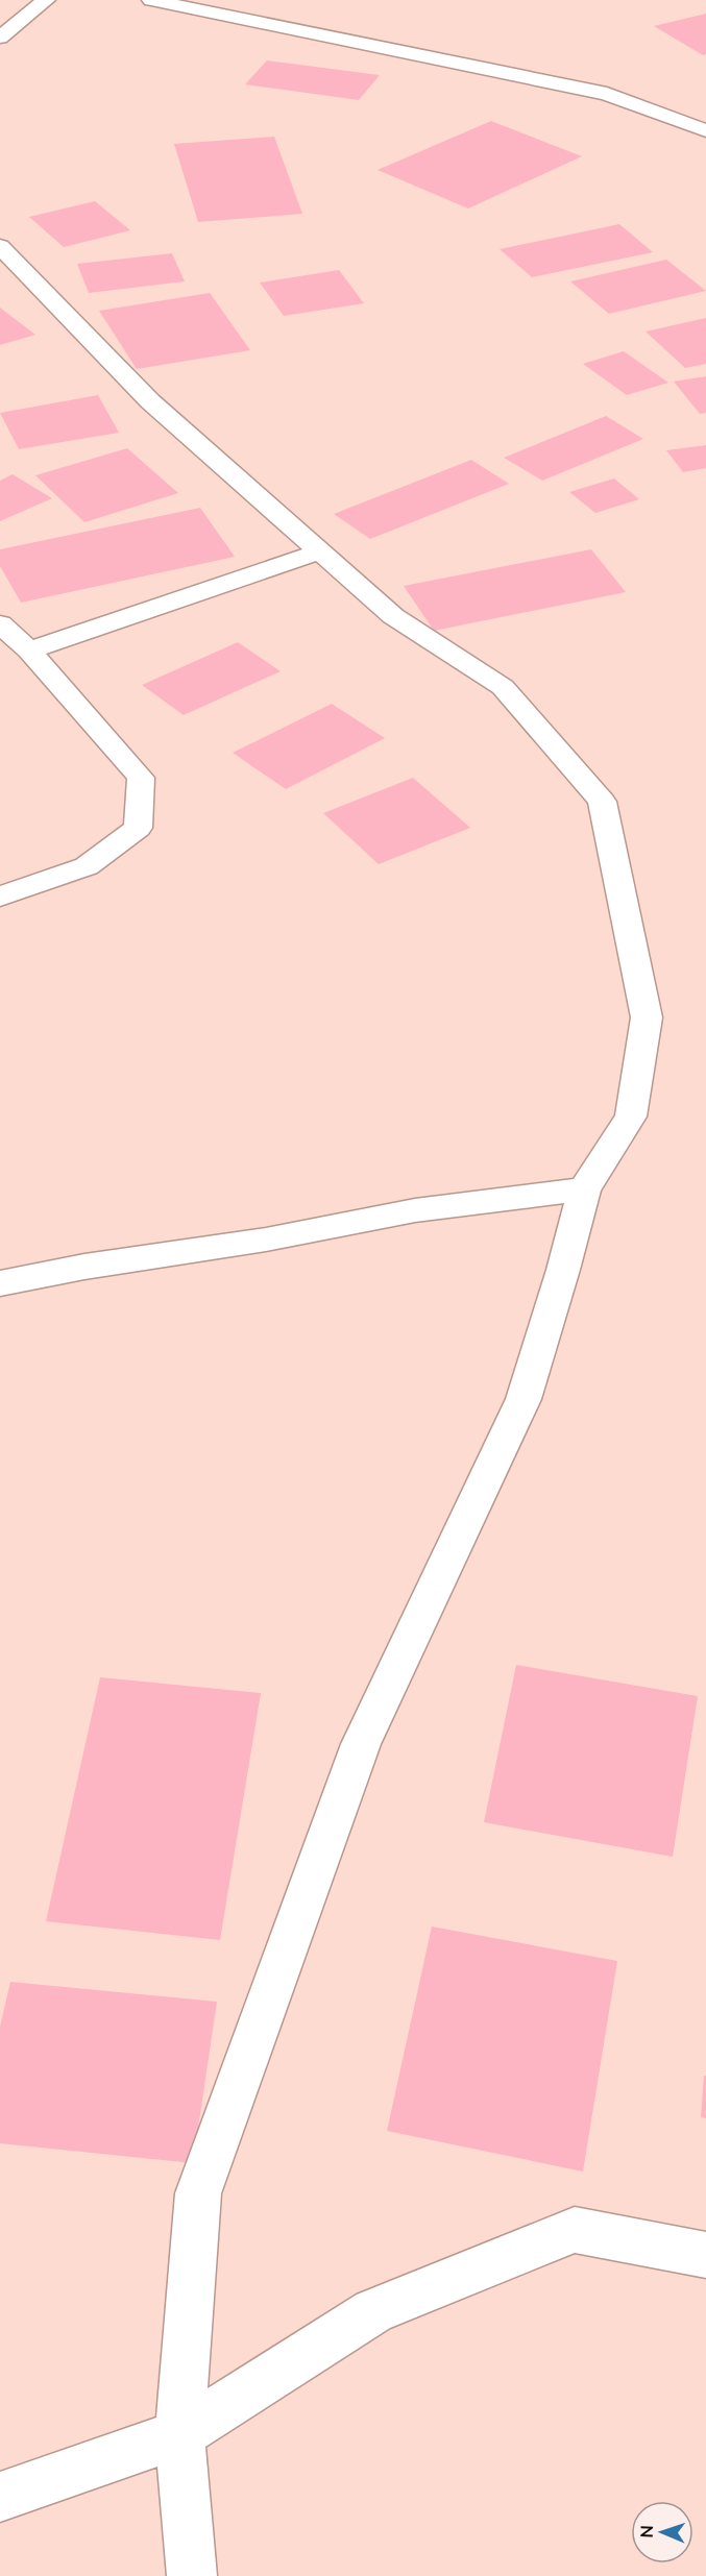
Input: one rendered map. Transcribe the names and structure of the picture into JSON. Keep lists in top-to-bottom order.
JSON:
{
  "north": "left"
}
